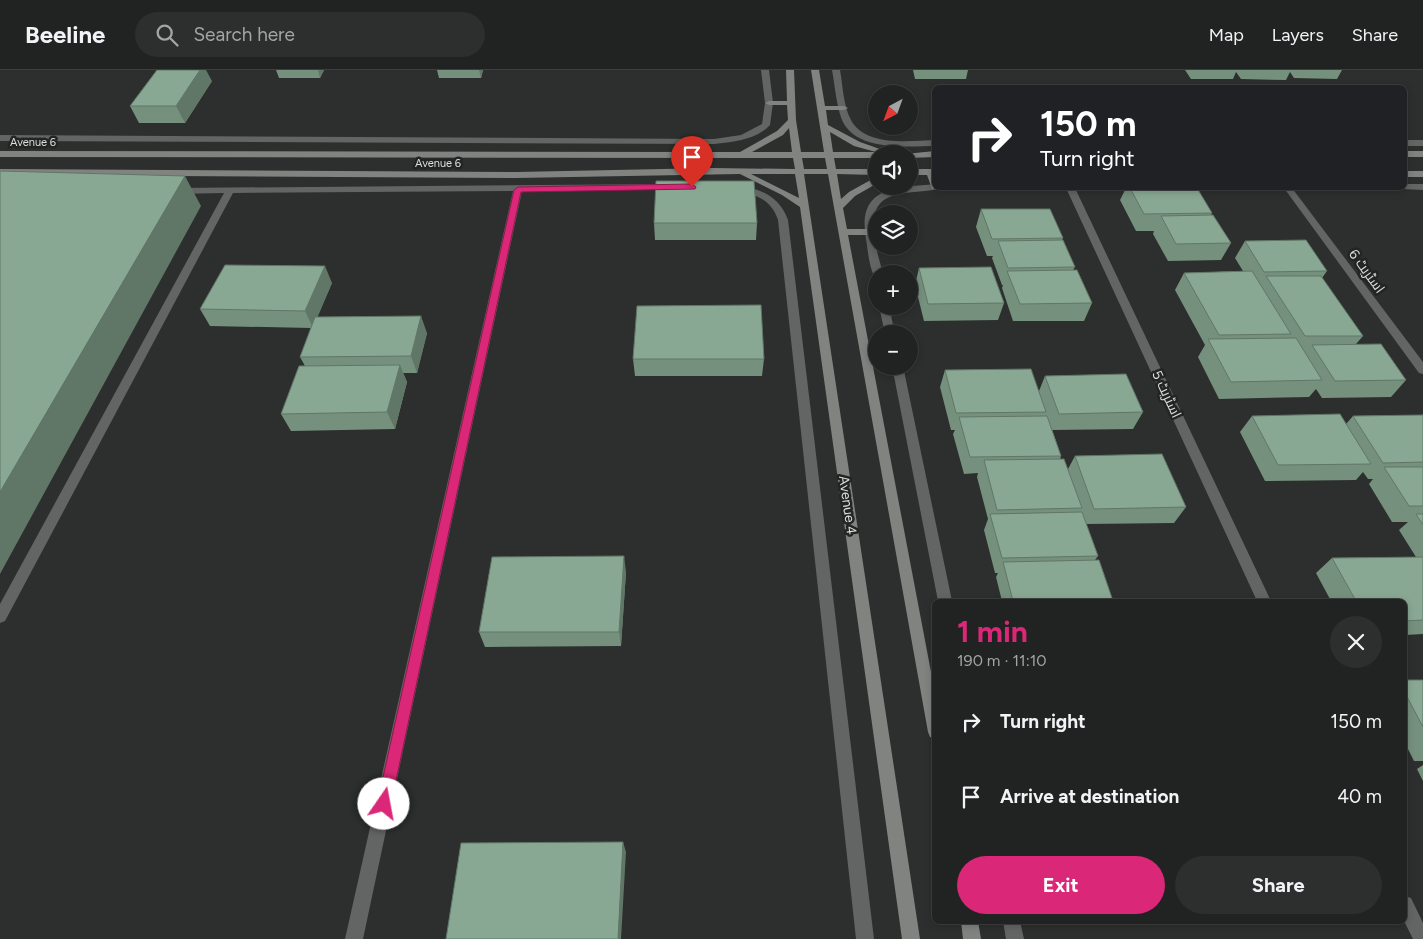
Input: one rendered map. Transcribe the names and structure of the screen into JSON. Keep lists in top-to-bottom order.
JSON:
{
  "streets": {
    "main road": ["Avenue 6", "Avenue 4"],
    "street": ["اسٹریٹ 6", "اسٹریٹ 5"]
  },
  "crossings": [
    ["Avenue 6", "Avenue 4"]
  ],
  "north": "bottom left",
  "page": {
    "header": "Beeline",
    "search": "Search here",
    "nav": ["Map", "Layers", "Share"],
    "map_buttons": ["+", "−"],
    "turn": ["150 m", "Turn right"],
    "heading": ["1 min", "190 m · 11:10"],
    "list": [
      {
        "name": "Turn right",
        "value": "150 m"
      },
      {
        "name": "Arrive at destination",
        "value": "40 m"
      }
    ],
    "buttons": ["Exit", "Share"]
  }
}
